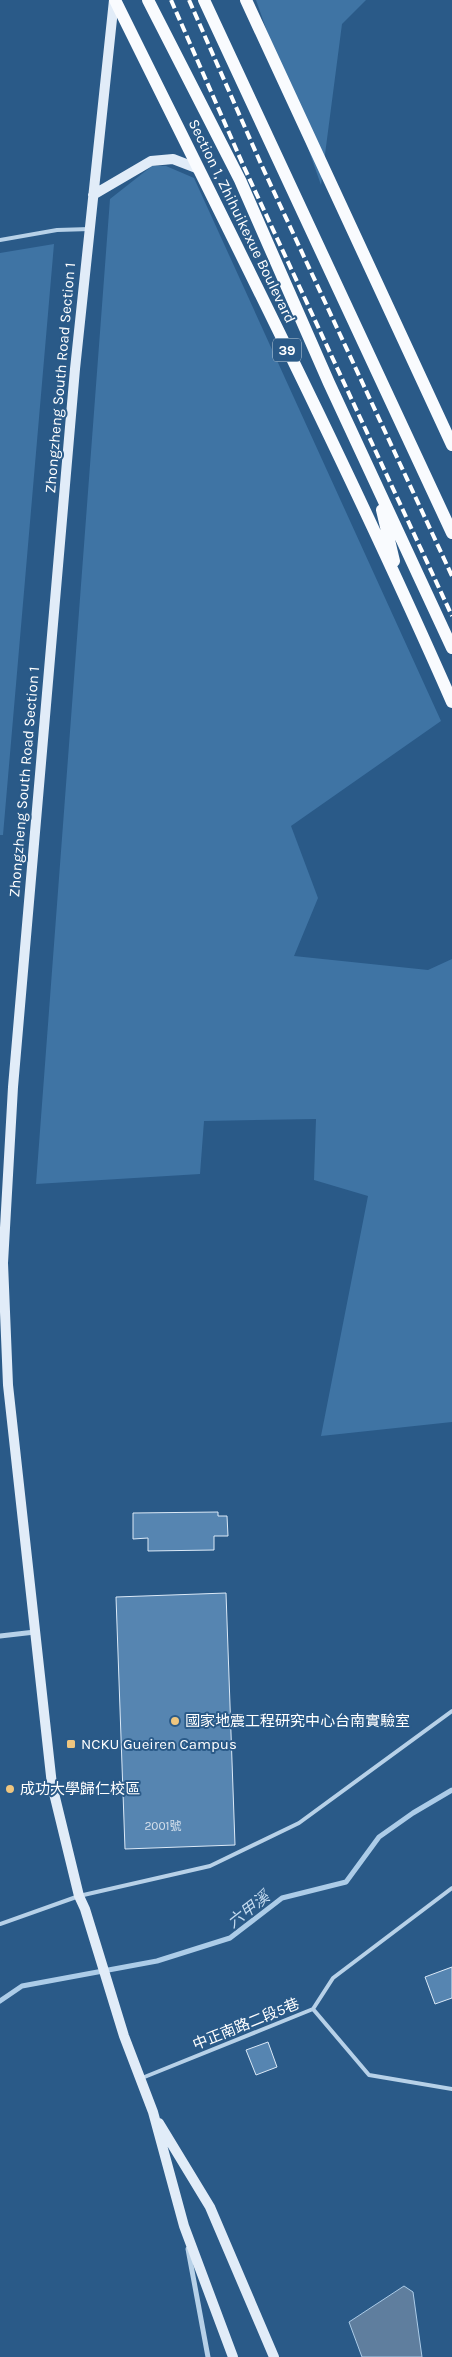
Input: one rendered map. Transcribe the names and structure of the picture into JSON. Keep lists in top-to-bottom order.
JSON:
{
  "streets": {
    "main road": ["Section 1, Zhihuikexue Boulevard", "39"],
    "street": ["Zhongzheng South Road Section 1"],
    "lane": ["中正南路二段5巷"]
  },
  "crossings": [
    ["Section 1, Zhihuikexue Boulevard", "Zhongzheng South Road Section 1"],
    ["Zhongzheng South Road Section 1", "中正南路二段5巷"]
  ],
  "water": ["六甲溪"],
  "places": {
    "other": ["國家地震工程研究中心台南實驗室", "成功大學歸仁校區"],
    "transit": ["NCKU Gueiren Campus"]
  },
  "house_numbers": ["2001號"]
}
